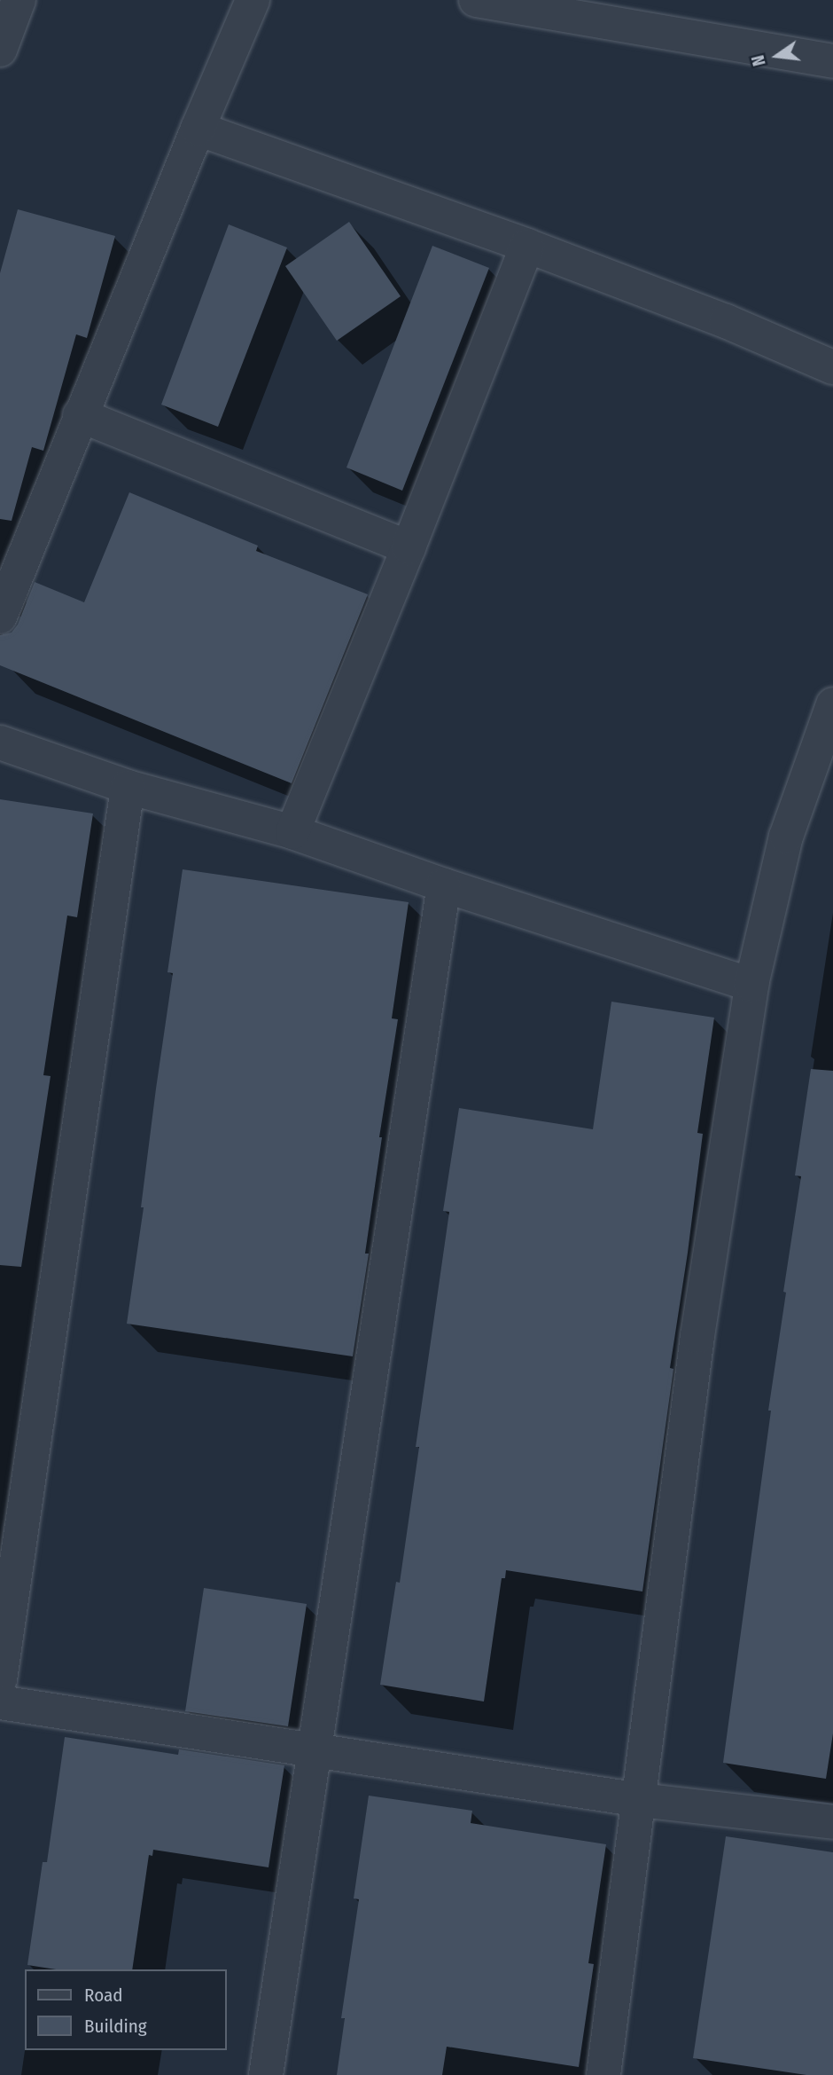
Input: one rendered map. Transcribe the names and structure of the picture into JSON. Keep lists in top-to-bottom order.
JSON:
{
  "legend": ["Road", "Building"],
  "north": "left"
}
